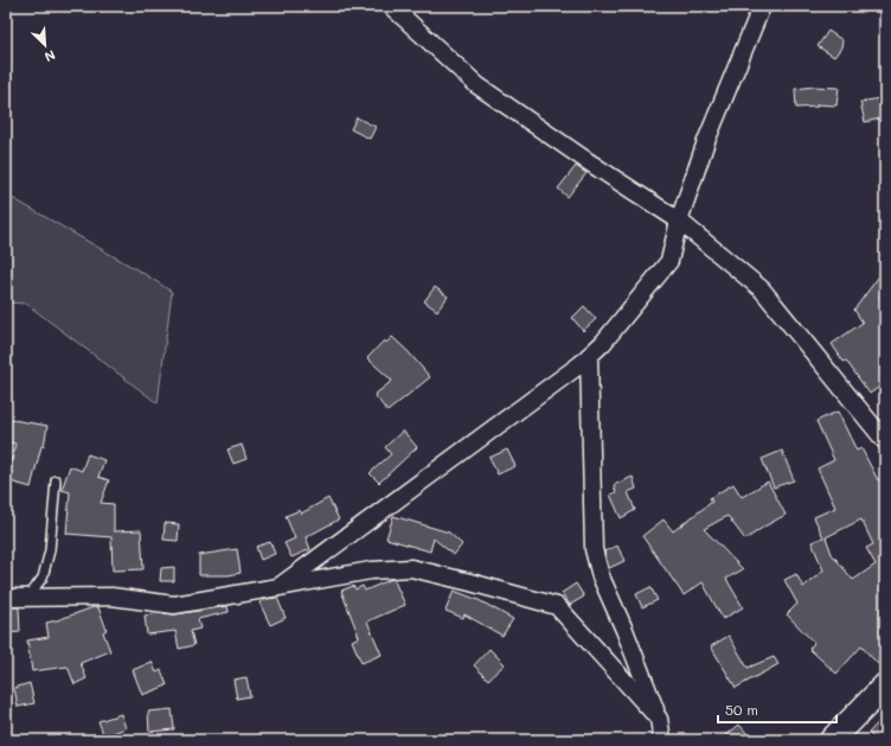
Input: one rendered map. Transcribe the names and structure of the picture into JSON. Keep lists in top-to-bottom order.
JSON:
{
  "scale_bar": "50 m",
  "north": "bottom right"
}
